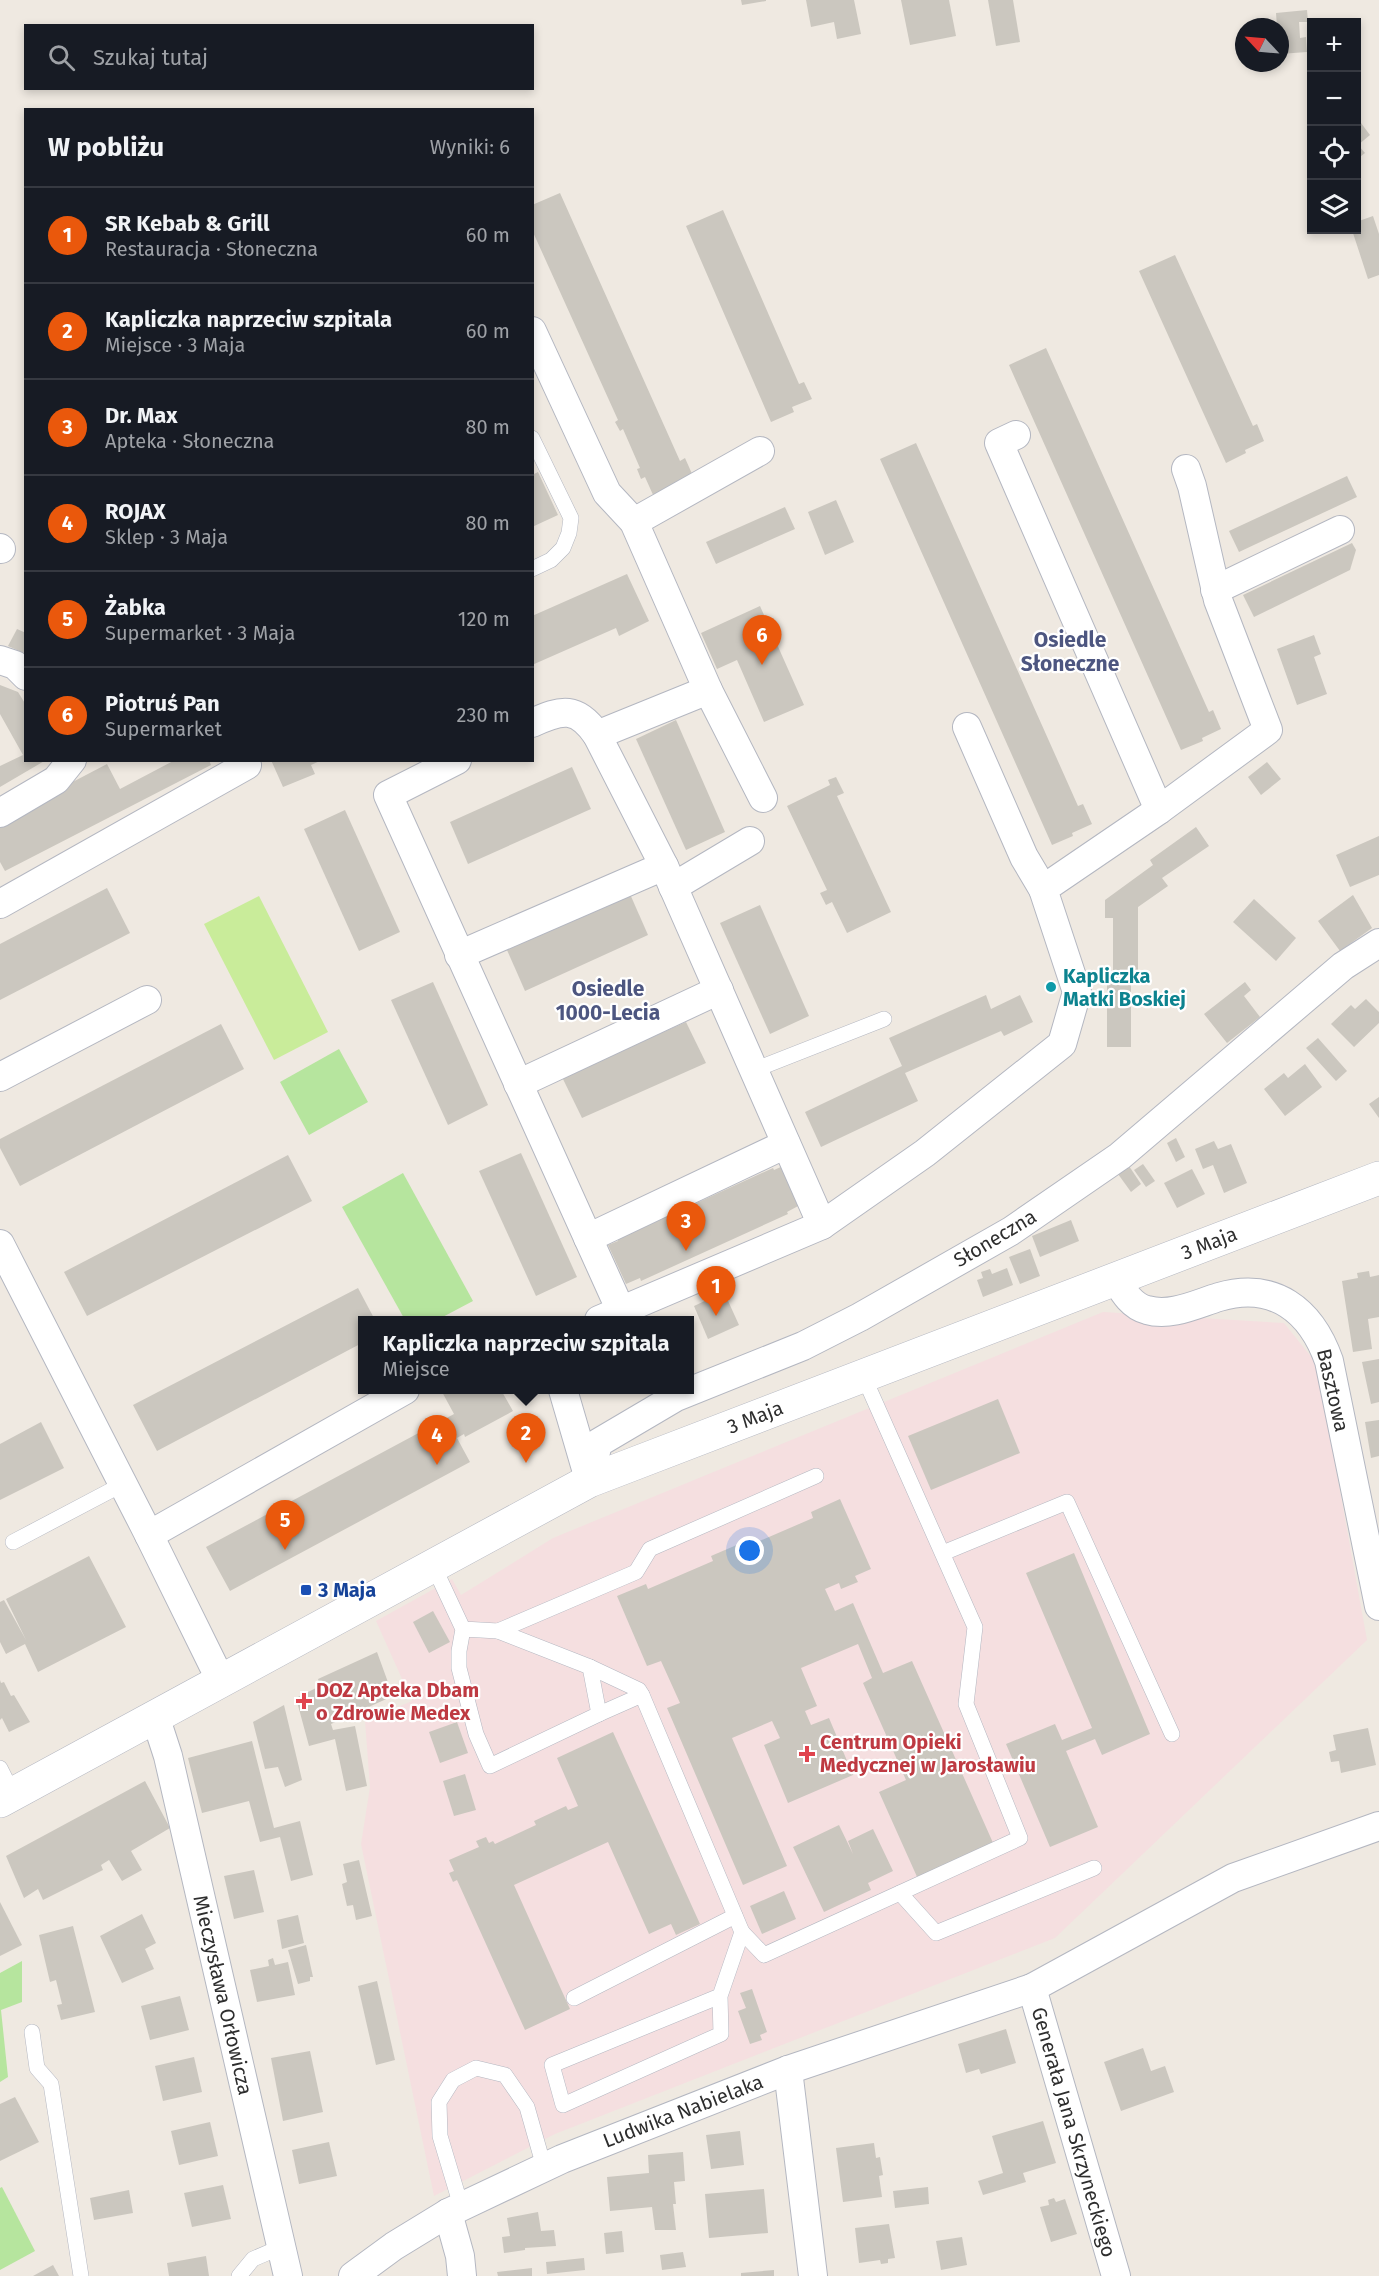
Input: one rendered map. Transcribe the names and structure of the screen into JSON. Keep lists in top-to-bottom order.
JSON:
{
  "streets": {
    "street": [
      "Słoneczna",
      "3 Maja",
      "Basztowa",
      "Mieczysława Orłowicza",
      "Ludwika Nabielaka",
      "Generała Jana Skrzyneckiego"
    ]
  },
  "crossings": [
    ["Słoneczna", "3 Maja"],
    ["3 Maja", "Basztowa"],
    ["3 Maja", "Mieczysława Orłowicza"],
    ["Ludwika Nabielaka", "Generała Jana Skrzyneckiego"]
  ],
  "districts": ["Osiedle Słoneczne", "Osiedle 1000-Lecia"],
  "places": {
    "other": ["Kapliczka Matki Boskiej"],
    "transit": ["3 Maja"],
    "health": ["DOZ Apteka Dbam o Zdrowie Medex", "Centrum Opieki Medycznej w Jarosławiu"]
  },
  "north": "top left",
  "page": {
    "map_buttons": ["+", "−"],
    "search": "Szukaj tutaj",
    "heading": ["W pobliżu", "Wyniki: 6"],
    "list": [
      {
        "mark": "1",
        "name": "SR Kebab & Grill",
        "note": "Restauracja · Słoneczna",
        "value": "60 m"
      },
      {
        "mark": "2",
        "name": "Kapliczka naprzeciw szpitala",
        "note": "Miejsce · 3 Maja",
        "value": "60 m"
      },
      {
        "mark": "3",
        "name": "Dr. Max",
        "note": "Apteka · Słoneczna",
        "value": "80 m"
      },
      {
        "mark": "4",
        "name": "ROJAX",
        "note": "Sklep · 3 Maja",
        "value": "80 m"
      },
      {
        "mark": "5",
        "name": "Żabka",
        "note": "Supermarket · 3 Maja",
        "value": "120 m"
      },
      {
        "mark": "6",
        "name": "Piotruś Pan",
        "note": "Supermarket",
        "value": "230 m"
      }
    ],
    "pins": [
      "6",
      "3",
      "1",
      "2",
      "4",
      "5"
    ],
    "popup": ["Kapliczka naprzeciw szpitala", "Miejsce"]
  }
}
